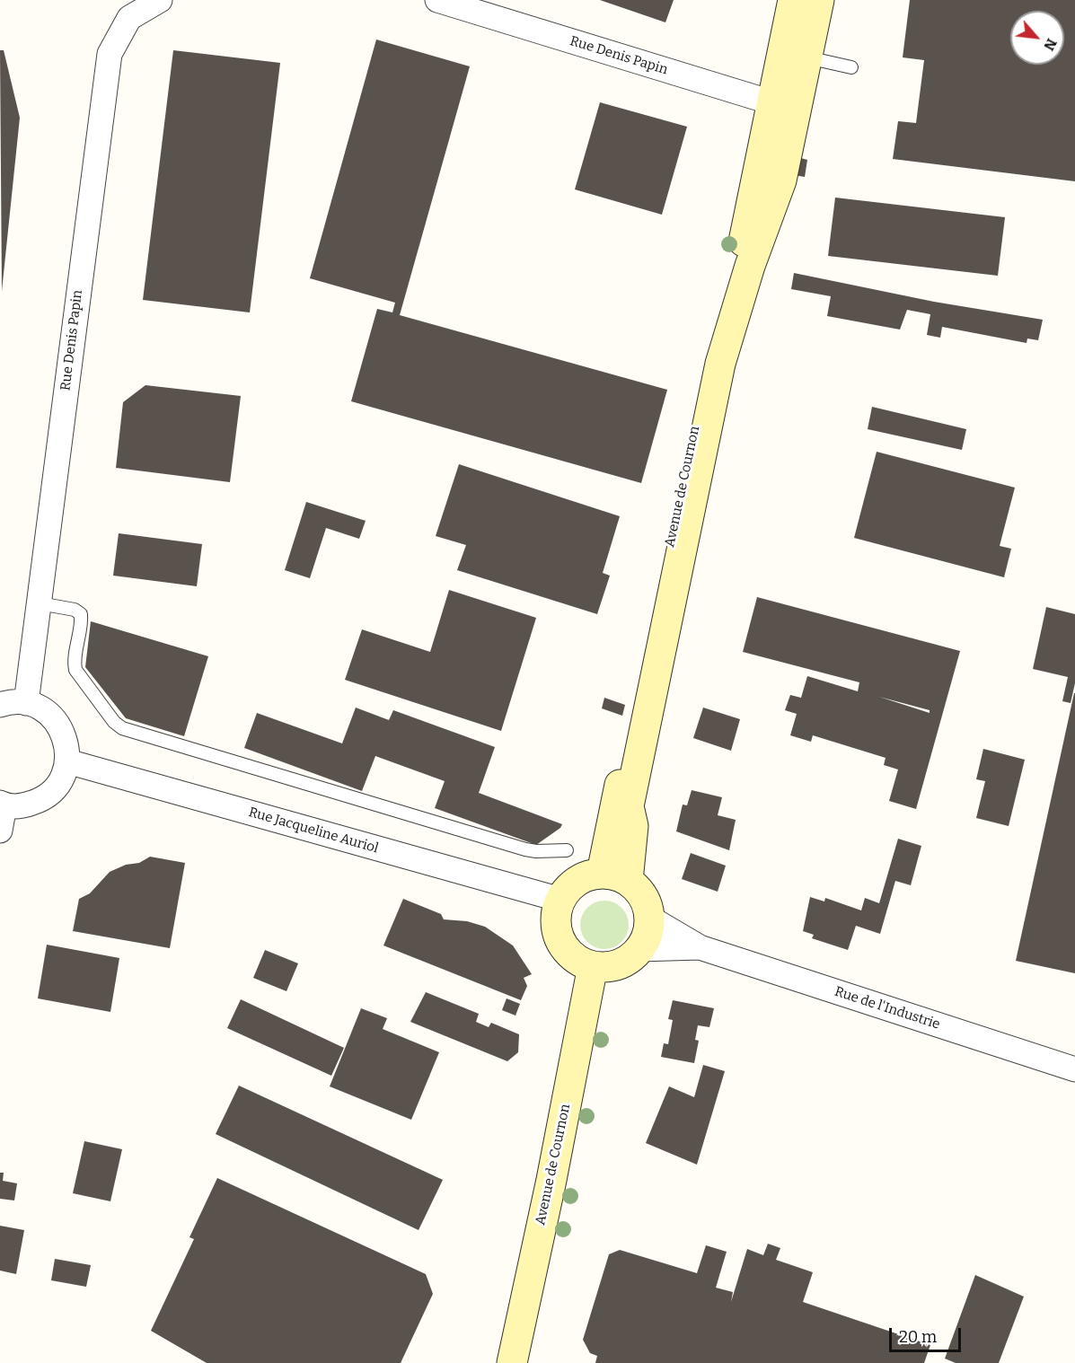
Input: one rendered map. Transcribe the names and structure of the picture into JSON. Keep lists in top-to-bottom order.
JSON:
{
  "streets": {
    "main road": ["Avenue de Cournon"],
    "street": ["Rue Denis Papin", "Rue Jacqueline Auriol", "Rue de l'Industrie"]
  },
  "crossings": [
    ["Rue Denis Papin", "Avenue de Cournon"],
    ["Avenue de Cournon", "Rue Jacqueline Auriol"],
    ["Avenue de Cournon", "Rue de l'Industrie"],
    ["Rue Jacqueline Auriol", "Rue de l'Industrie"]
  ],
  "scale_bar": "20 m",
  "north": "bottom right"
}
